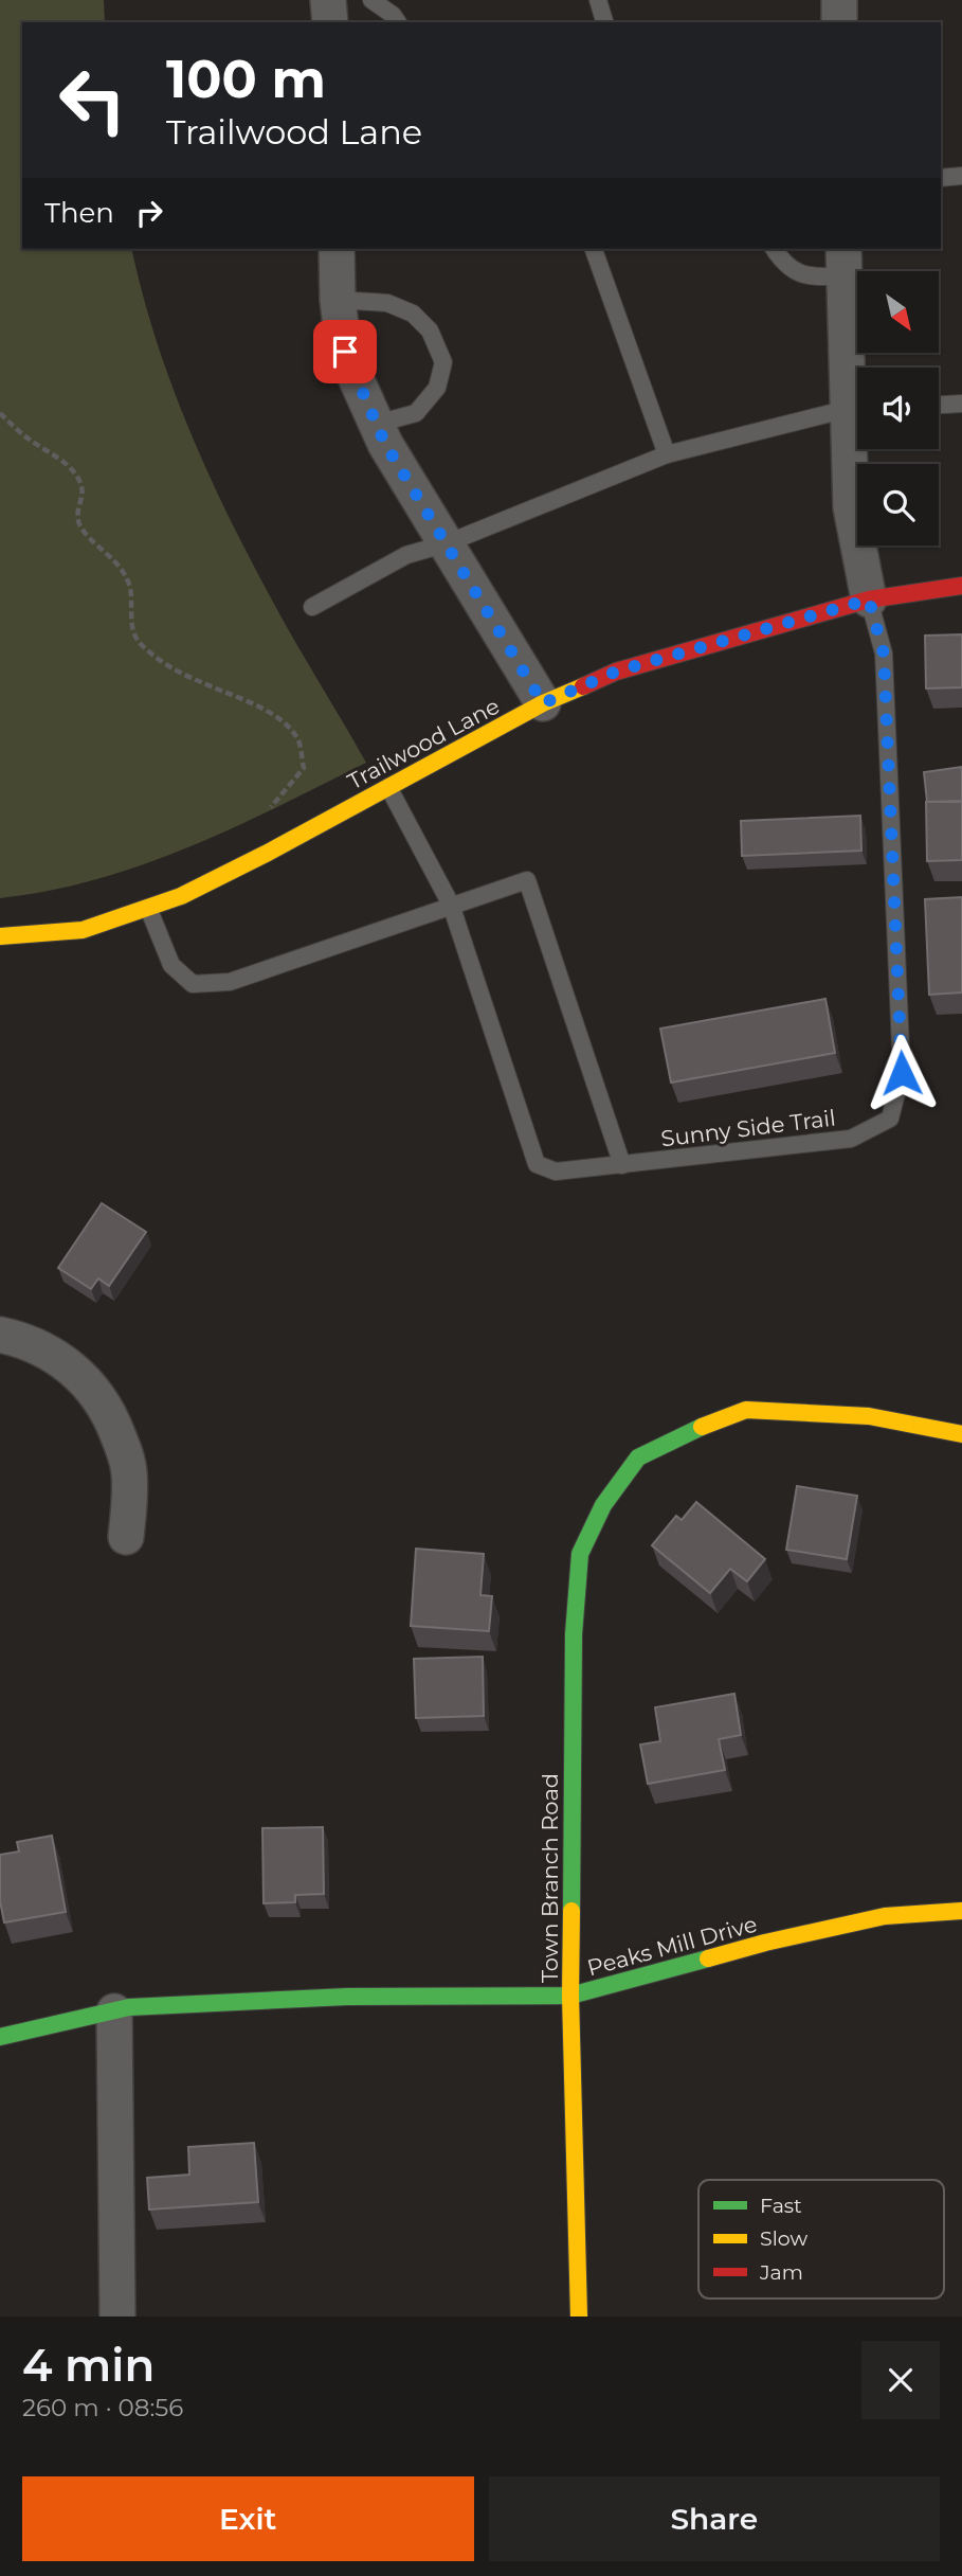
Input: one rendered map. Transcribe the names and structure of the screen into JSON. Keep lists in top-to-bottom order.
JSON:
{
  "streets": {
    "street": ["Trailwood Lane", "Town Branch Road", "Peaks Mill Drive"],
    "lane": ["Sunny Side Trail"]
  },
  "crossings": [
    ["Trailwood Lane", "Sunny Side Trail"],
    ["Town Branch Road", "Peaks Mill Drive"]
  ],
  "legend": ["Fast", "Slow", "Jam"],
  "north": "bottom right",
  "page": {
    "turn": ["100 m", "Trailwood Lane"],
    "then": "Then",
    "heading": ["4 min", "260 m · 08:56"],
    "buttons": ["Exit", "Share"]
  }
}
